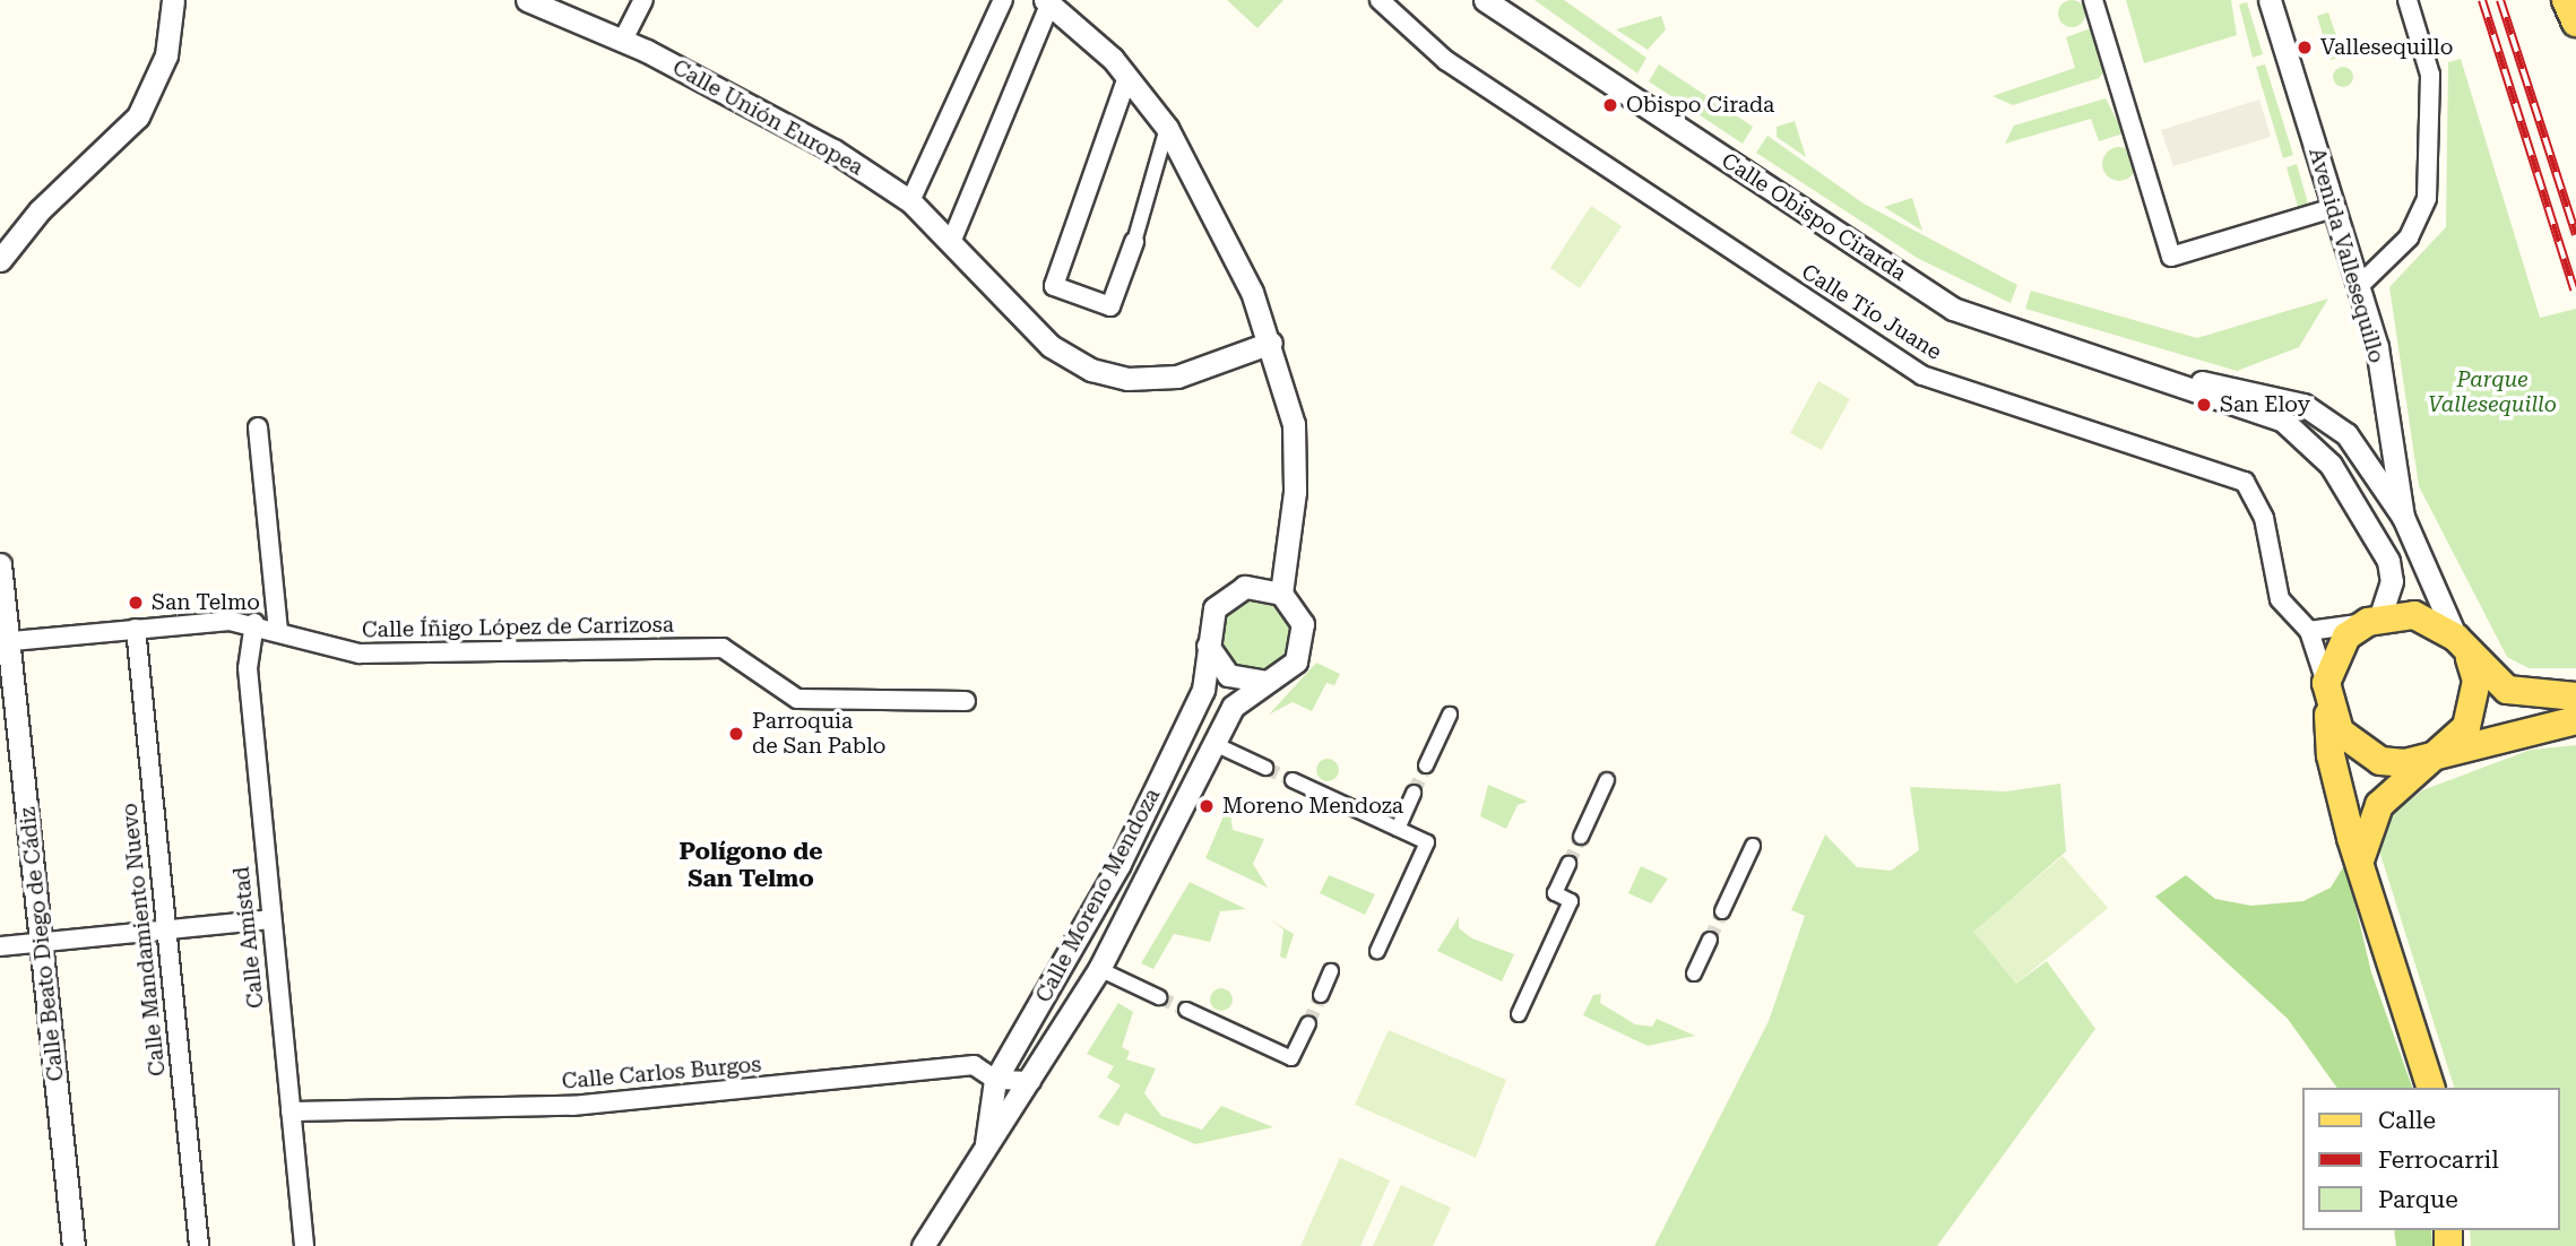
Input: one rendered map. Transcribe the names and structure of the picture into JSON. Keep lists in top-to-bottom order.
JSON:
{
  "streets": {
    "main road": ["Calle Obispo Cirarda"],
    "street": [
      "Calle Unión Europea",
      "Avenida Vallesequillo",
      "Calle Tío Juane",
      "Calle Íñigo López de Carrizosa",
      "Calle Moreno Mendoza",
      "Calle Amistad",
      "Calle Mandamiento Nuevo",
      "Calle Beato Diego de Cádiz",
      "Calle Carlos Burgos"
    ]
  },
  "crossings": [
    ["Calle Obispo Cirarda", "Avenida Vallesequillo"],
    ["Calle Obispo Cirarda", "Calle Tío Juane"],
    ["Calle Íñigo López de Carrizosa", "Calle Amistad"],
    ["Calle Íñigo López de Carrizosa", "Calle Mandamiento Nuevo"],
    ["Calle Íñigo López de Carrizosa", "Calle Beato Diego de Cádiz"],
    ["Calle Moreno Mendoza", "Calle Carlos Burgos"],
    ["Calle Amistad", "Calle Carlos Burgos"]
  ],
  "districts": ["Polígono de San Telmo"],
  "parks": ["Parque Vallesequillo"],
  "places": [
    "Vallesequillo",
    "Obispo Cirada",
    "San Eloy",
    "San Telmo",
    "Parroquia de San Pablo",
    "Moreno Mendoza"
  ],
  "legend": ["Calle", "Ferrocarril", "Parque"]
}
